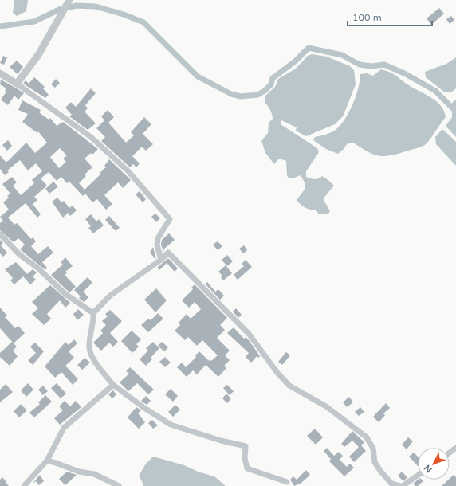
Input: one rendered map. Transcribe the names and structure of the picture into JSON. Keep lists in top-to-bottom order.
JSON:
{
  "scale_bar": "100 m",
  "north": "bottom left"
}
